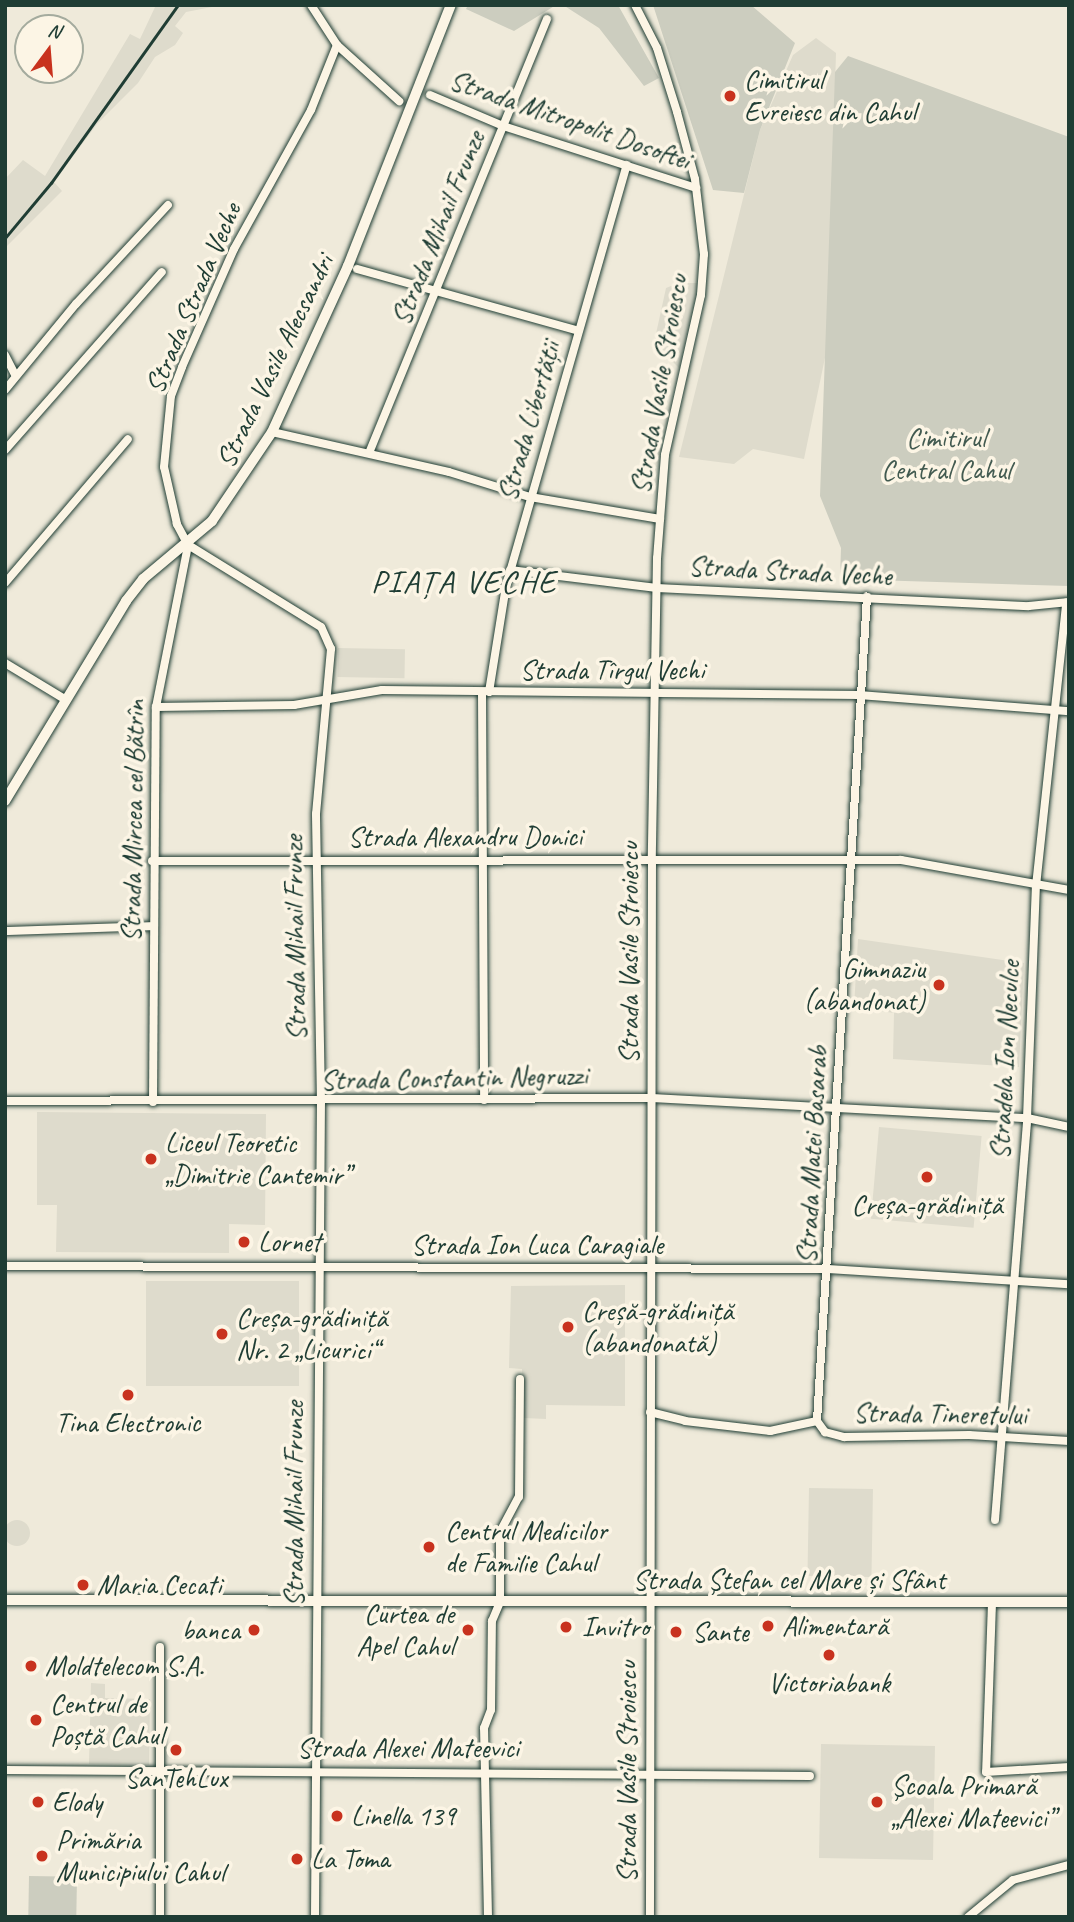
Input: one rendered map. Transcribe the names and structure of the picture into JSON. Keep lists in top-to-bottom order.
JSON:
{
  "streets": {
    "main road": ["Strada Vasile Alecsandri", "Strada Ștefan cel Mare și Sfânt"],
    "street": [
      "Strada Mitropolit Dosoftei",
      "Strada Mihail Frunze",
      "Strada Strada Veche",
      "Strada Vasile Stroiescu",
      "Strada Libertății",
      "Strada Tîrgul Vechi",
      "Strada Mircea cel Bătrîn",
      "Strada Alexandru Donici",
      "Stradela Ion Neculce",
      "Strada Constantin Negruzzi",
      "Strada Matei Basarab",
      "Strada Ion Luca Caragiale",
      "Strada Tineretului",
      "Strada Alexei Mateevici"
    ]
  },
  "crossings": [
    ["Strada Mitropolit Dosoftei", "Strada Mihail Frunze"],
    ["Strada Mitropolit Dosoftei", "Strada Vasile Stroiescu"],
    ["Strada Mitropolit Dosoftei", "Strada Libertății"],
    ["Strada Mihail Frunze", "Strada Strada Veche"],
    ["Strada Mihail Frunze", "Strada Vasile Alecsandri"],
    ["Strada Mihail Frunze", "Strada Tîrgul Vechi"],
    ["Strada Mihail Frunze", "Strada Mircea cel Bătrîn"],
    ["Strada Mihail Frunze", "Strada Alexandru Donici"],
    ["Strada Mihail Frunze", "Strada Constantin Negruzzi"],
    ["Strada Mihail Frunze", "Strada Ion Luca Caragiale"],
    ["Strada Mihail Frunze", "Strada Ștefan cel Mare și Sfânt"],
    ["Strada Mihail Frunze", "Strada Alexei Mateevici"],
    ["Strada Strada Veche", "Strada Vasile Alecsandri"],
    ["Strada Strada Veche", "Strada Vasile Stroiescu"],
    ["Strada Strada Veche", "Strada Libertății"],
    ["Strada Strada Veche", "Strada Mircea cel Bătrîn"],
    ["Strada Strada Veche", "Stradela Ion Neculce"],
    ["Strada Strada Veche", "Strada Matei Basarab"],
    ["Strada Vasile Alecsandri", "Strada Mircea cel Bătrîn"],
    ["Strada Vasile Stroiescu", "Strada Tîrgul Vechi"],
    ["Strada Vasile Stroiescu", "Strada Alexandru Donici"],
    ["Strada Vasile Stroiescu", "Strada Constantin Negruzzi"],
    ["Strada Vasile Stroiescu", "Strada Ion Luca Caragiale"],
    ["Strada Vasile Stroiescu", "Strada Tineretului"],
    ["Strada Vasile Stroiescu", "Strada Ștefan cel Mare și Sfânt"],
    ["Strada Vasile Stroiescu", "Strada Alexei Mateevici"],
    ["Strada Libertății", "Strada Tîrgul Vechi"],
    ["Strada Libertății", "Strada Alexandru Donici"],
    ["Strada Libertății", "Strada Constantin Negruzzi"],
    ["Strada Tîrgul Vechi", "Strada Mircea cel Bătrîn"],
    ["Strada Tîrgul Vechi", "Stradela Ion Neculce"],
    ["Strada Tîrgul Vechi", "Strada Matei Basarab"],
    ["Strada Mircea cel Bătrîn", "Strada Alexandru Donici"],
    ["Strada Mircea cel Bătrîn", "Strada Constantin Negruzzi"],
    ["Strada Alexandru Donici", "Stradela Ion Neculce"],
    ["Strada Alexandru Donici", "Strada Matei Basarab"],
    ["Stradela Ion Neculce", "Strada Constantin Negruzzi"],
    ["Stradela Ion Neculce", "Strada Ion Luca Caragiale"],
    ["Stradela Ion Neculce", "Strada Tineretului"],
    ["Strada Constantin Negruzzi", "Strada Matei Basarab"],
    ["Strada Matei Basarab", "Strada Ion Luca Caragiale"],
    ["Strada Matei Basarab", "Strada Tineretului"]
  ],
  "districts": ["PIAȚA VECHE"],
  "parks": ["Cimitirul Central Cahul"],
  "places": [
    "Cimitirul Evreiesc din Cahul",
    "Gimnaziu (abandonat)",
    "Liceul Teoretic „Dimitrie Cantemir”",
    "Creșa-grădiniță",
    "Lornet",
    "Creșă-grădiniță (abandonată)",
    "Creșa-grădiniță Nr. 2 „Licurici“",
    "Tina Electronic",
    "Centrul Medicilor de Familie Cahul",
    "Maria Cecati",
    "Alimentară",
    "Invitro",
    "banca",
    "Curtea de Apel Cahul",
    "Sante",
    "Victoriabank",
    "Moldtelecom S.A.",
    "Centrul de Poștă Cahul",
    "SanTehLux",
    "Elody",
    "Școala Primară „Alexei Mateevici”",
    "Linella 139",
    "Primăria Municipiului Cahul",
    "La Toma"
  ],
  "north": "top"
}
